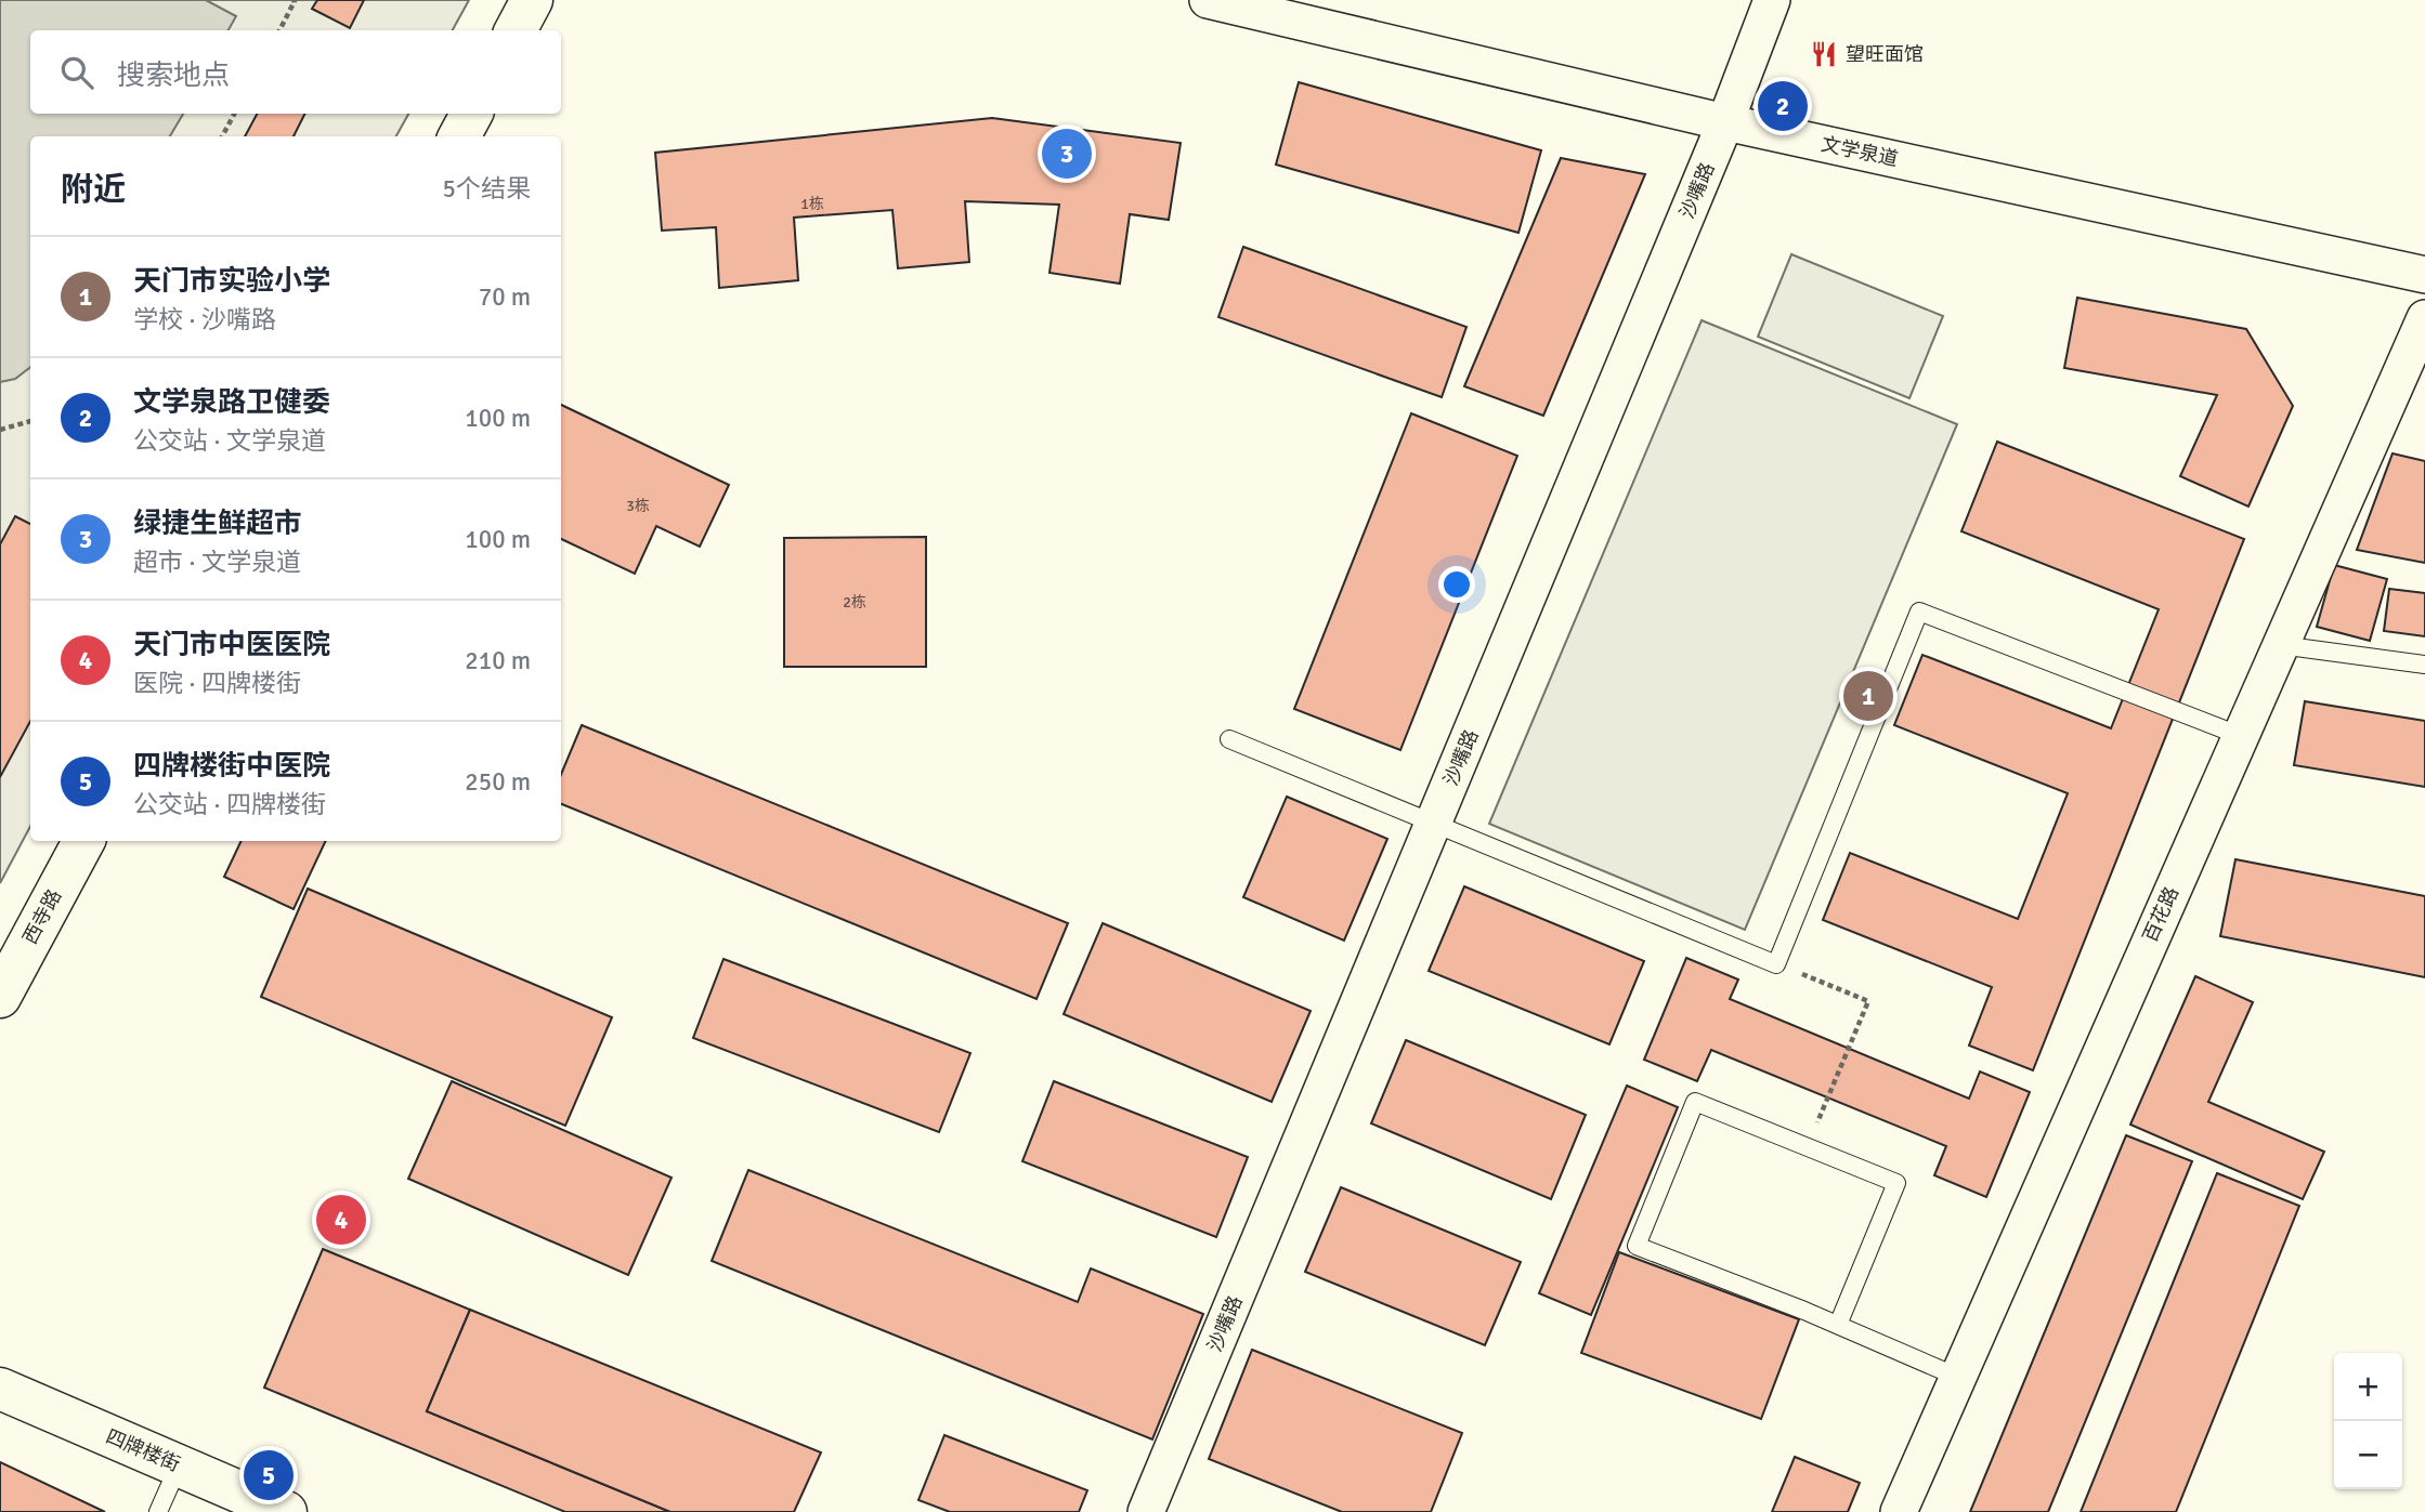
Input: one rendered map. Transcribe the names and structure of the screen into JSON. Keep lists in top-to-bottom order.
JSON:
{
  "streets": {
    "street": [
      "文学泉道",
      "沙嘴路",
      "百花路",
      "西寺路",
      "四牌楼街"
    ]
  },
  "crossings": [
    ["文学泉道", "沙嘴路"]
  ],
  "places": {
    "restaurant": ["望旺面馆"]
  },
  "house_numbers": ["1栋", "3栋", "2栋"],
  "page": {
    "search": "搜索地点",
    "pins": [
      "2",
      "3",
      "1",
      "4",
      "5"
    ],
    "heading": ["附近", "5个结果"],
    "list": [
      {
        "mark": "1",
        "name": "天门市实验小学",
        "note": "学校 · 沙嘴路",
        "value": "70 m"
      },
      {
        "mark": "2",
        "name": "文学泉路卫健委",
        "note": "公交站 · 文学泉道",
        "value": "100 m"
      },
      {
        "mark": "3",
        "name": "绿捷生鲜超市",
        "note": "超市 · 文学泉道",
        "value": "100 m"
      },
      {
        "mark": "4",
        "name": "天门市中医医院",
        "note": "医院 · 四牌楼街",
        "value": "210 m"
      },
      {
        "mark": "5",
        "name": "四牌楼街中医院",
        "note": "公交站 · 四牌楼街",
        "value": "250 m"
      }
    ],
    "map_buttons": ["+", "−"]
  }
}
